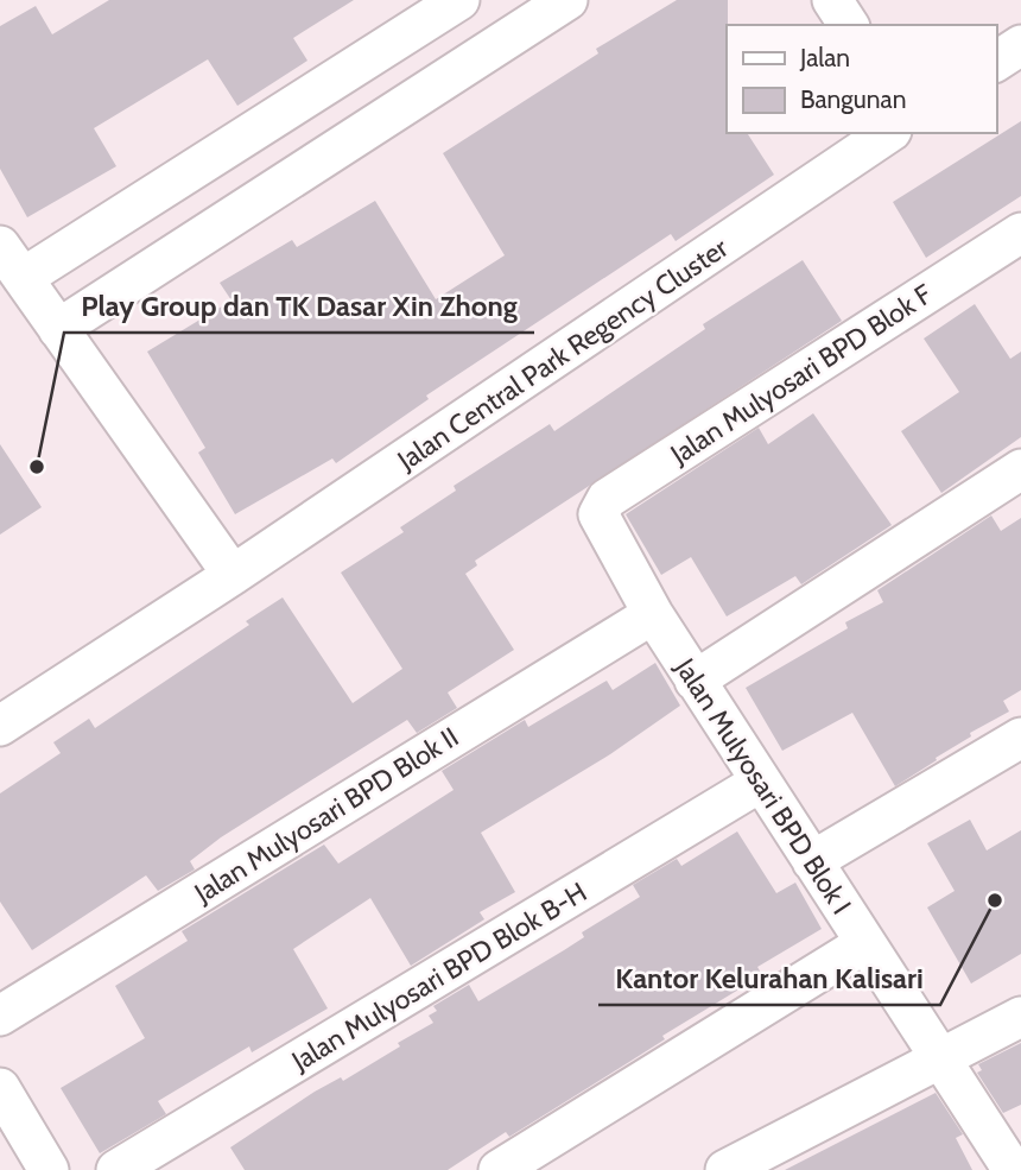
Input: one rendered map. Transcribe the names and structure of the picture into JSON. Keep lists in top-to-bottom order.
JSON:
{
  "streets": {
    "street": [
      "Jalan Central Park Regency Cluster",
      "Jalan Mulyosari BPD Blok F",
      "Jalan Mulyosari BPD Blok I",
      "Jalan Mulyosari BPD Blok II",
      "Jalan Mulyosari BPD Blok B-H"
    ]
  },
  "crossings": [
    ["Jalan Mulyosari BPD Blok F", "Jalan Mulyosari BPD Blok I"],
    ["Jalan Mulyosari BPD Blok I", "Jalan Mulyosari BPD Blok II"],
    ["Jalan Mulyosari BPD Blok I", "Jalan Mulyosari BPD Blok B-H"]
  ],
  "places": ["Play Group dan TK Dasar Xin Zhong", "Kantor Kelurahan Kalisari"],
  "legend": ["Jalan", "Bangunan"]
}
